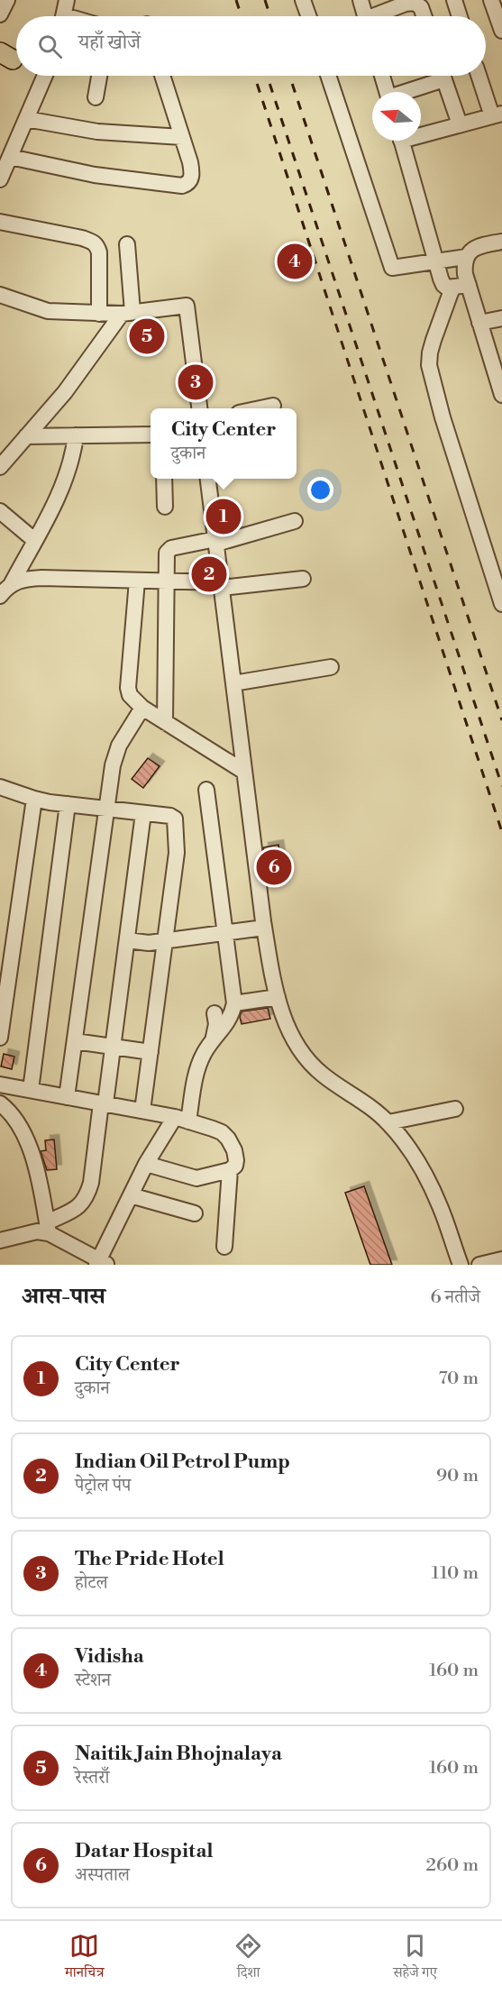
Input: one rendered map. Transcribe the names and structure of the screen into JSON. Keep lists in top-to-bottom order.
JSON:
{
  "north": "left",
  "page": {
    "search": "यहाँ खोजें",
    "pins": [
      "4",
      "5",
      "3",
      "1",
      "2",
      "6"
    ],
    "popup": ["City Center", "दुकान"],
    "heading": ["आस-पास", "6 नतीजे"],
    "list": [
      {
        "mark": "1",
        "name": "City Center",
        "note": "दुकान",
        "value": "70 m"
      },
      {
        "mark": "2",
        "name": "Indian Oil Petrol Pump",
        "note": "पेट्रोल पंप",
        "value": "90 m"
      },
      {
        "mark": "3",
        "name": "The Pride Hotel",
        "note": "होटल",
        "value": "110 m"
      },
      {
        "mark": "4",
        "name": "Vidisha",
        "note": "स्टेशन",
        "value": "160 m"
      },
      {
        "mark": "5",
        "name": "Naitik Jain Bhojnalaya",
        "note": "रेस्तराँ",
        "value": "160 m"
      },
      {
        "mark": "6",
        "name": "Datar Hospital",
        "note": "अस्पताल",
        "value": "260 m"
      }
    ],
    "nav": ["मानचित्र", "दिशा", "सहेजे गए"]
  }
}
